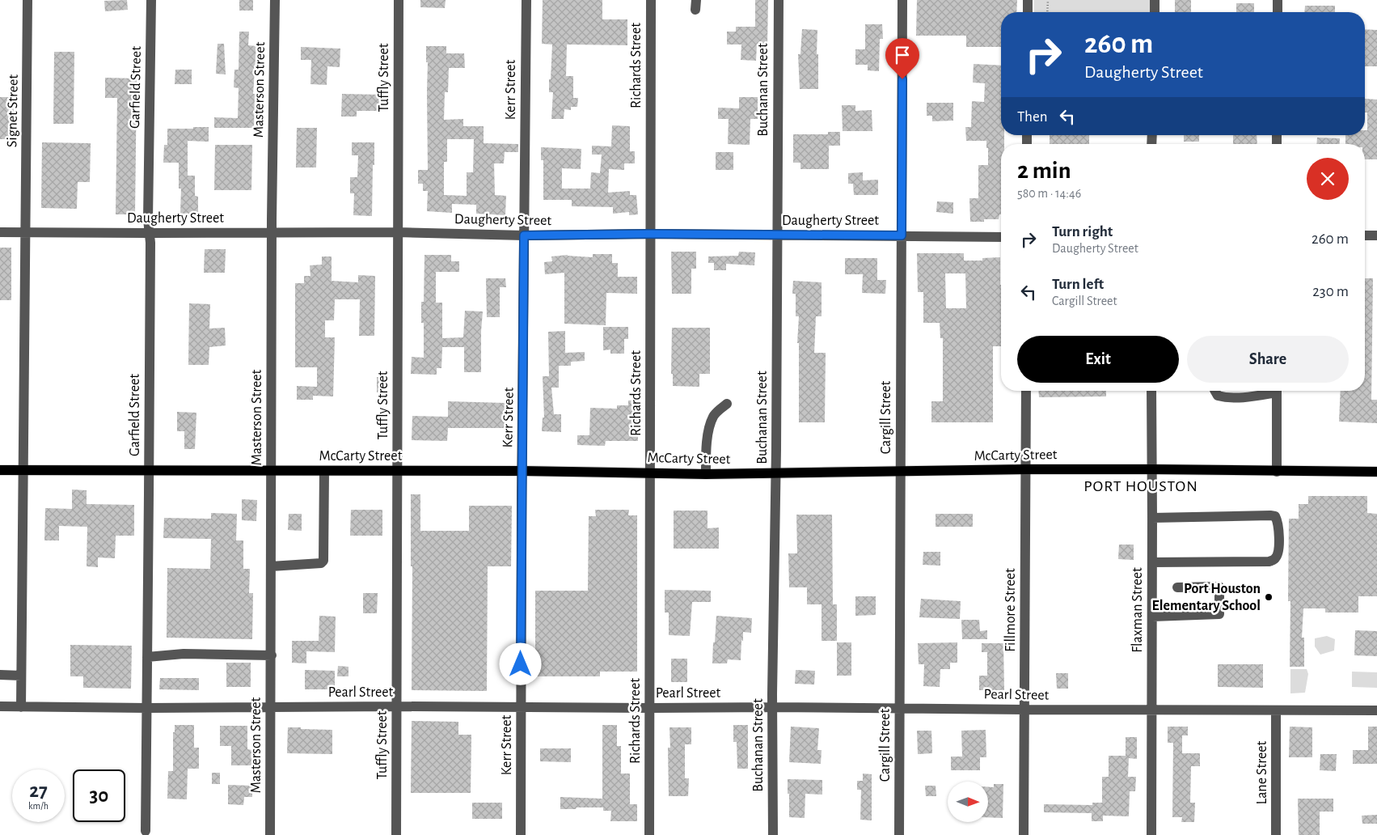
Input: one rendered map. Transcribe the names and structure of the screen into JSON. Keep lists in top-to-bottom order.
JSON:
{
  "streets": {
    "main road": ["McCarty Street"],
    "street": [
      "Richards Street",
      "Tuffly Street",
      "Garfield Street",
      "Masterson Street",
      "Kerr Street",
      "Buchanan Street",
      "Signet Street",
      "Daugherty Street",
      "Cargill Street",
      "Fillmore Street",
      "Flaxman Street",
      "Pearl Street",
      "Lane Street"
    ]
  },
  "crossings": [
    ["Richards Street", "Daugherty Street"],
    ["Richards Street", "McCarty Street"],
    ["Richards Street", "Pearl Street"],
    ["Tuffly Street", "Daugherty Street"],
    ["Tuffly Street", "McCarty Street"],
    ["Tuffly Street", "Pearl Street"],
    ["Garfield Street", "Daugherty Street"],
    ["Garfield Street", "McCarty Street"],
    ["Garfield Street", "Pearl Street"],
    ["Masterson Street", "Daugherty Street"],
    ["Masterson Street", "McCarty Street"],
    ["Masterson Street", "Pearl Street"],
    ["Kerr Street", "Daugherty Street"],
    ["Kerr Street", "McCarty Street"],
    ["Kerr Street", "Pearl Street"],
    ["Buchanan Street", "Daugherty Street"],
    ["Buchanan Street", "McCarty Street"],
    ["Buchanan Street", "Pearl Street"],
    ["Signet Street", "Daugherty Street"],
    ["Signet Street", "McCarty Street"],
    ["Signet Street", "Pearl Street"],
    ["Daugherty Street", "Cargill Street"],
    ["Cargill Street", "McCarty Street"],
    ["Cargill Street", "Pearl Street"],
    ["McCarty Street", "Fillmore Street"],
    ["McCarty Street", "Flaxman Street"],
    ["Fillmore Street", "Pearl Street"],
    ["Flaxman Street", "Pearl Street"],
    ["Pearl Street", "Lane Street"]
  ],
  "districts": ["PORT HOUSTON"],
  "places": ["Port Houston Elementary School"],
  "north": "right",
  "page": {
    "turn": ["260 m", "Daugherty Street"],
    "then": "Then",
    "heading": ["2 min", "580 m · 14:46"],
    "list": [
      {
        "name": "Turn right",
        "note": "Daugherty Street",
        "value": "260 m"
      },
      {
        "name": "Turn left",
        "note": "Cargill Street",
        "value": "230 m"
      }
    ],
    "buttons": ["Exit", "Share"],
    "speed": "27 km/h",
    "limit": "30"
  }
}
